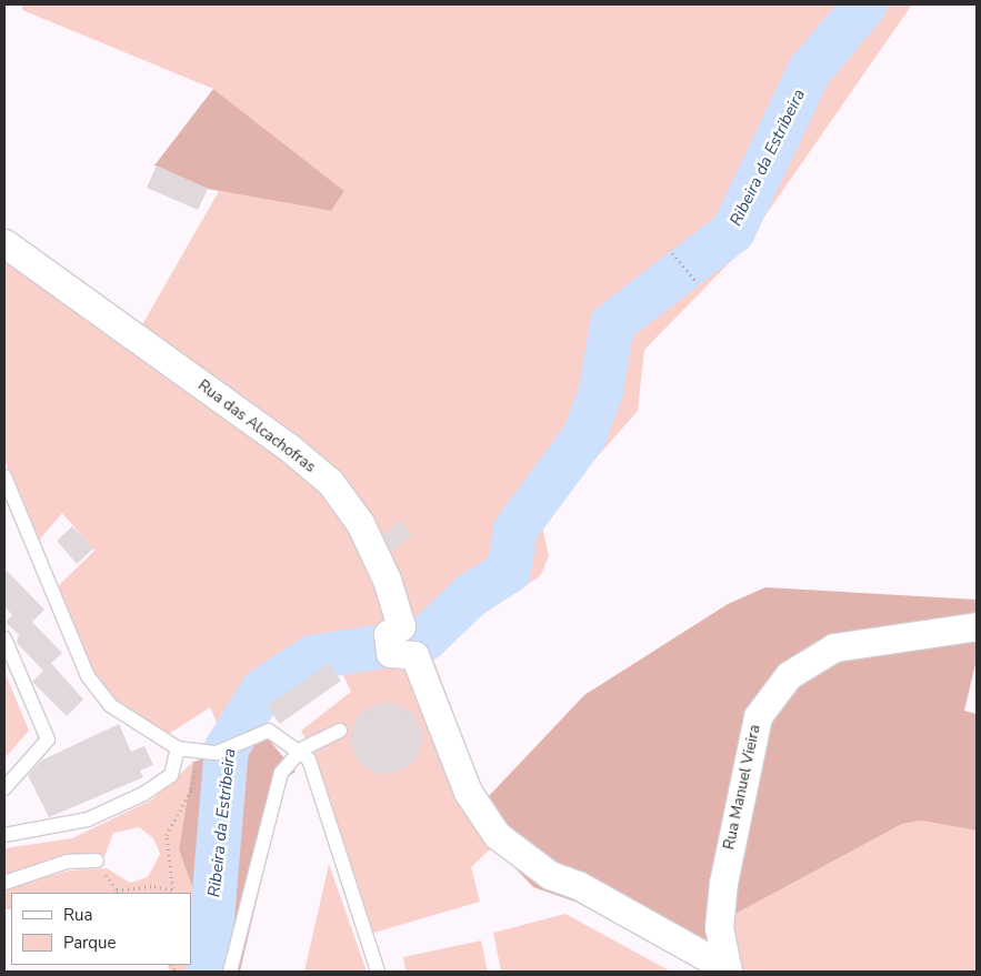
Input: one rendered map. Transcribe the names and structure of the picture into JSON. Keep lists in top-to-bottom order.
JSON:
{
  "streets": {
    "street": ["Rua das Alcachofras", "Rua Manuel Vieira"]
  },
  "crossings": [
    ["Rua das Alcachofras", "Rua Manuel Vieira"]
  ],
  "water": ["Ribeira da Estribeira"],
  "legend": ["Rua", "Parque"]
}
